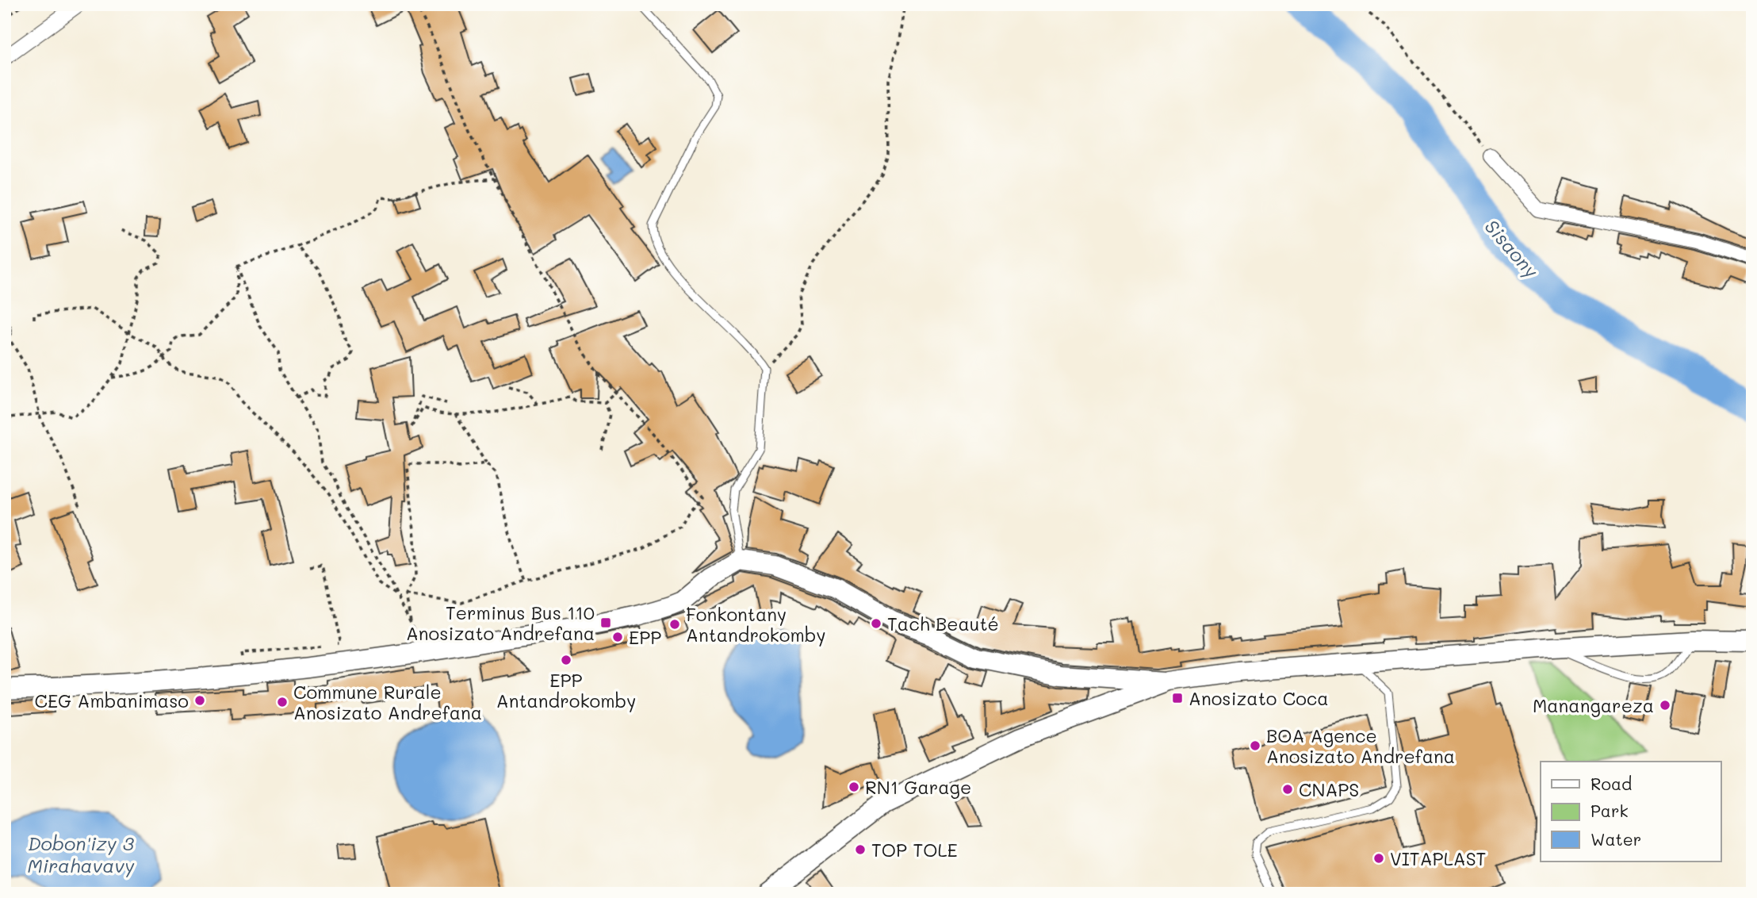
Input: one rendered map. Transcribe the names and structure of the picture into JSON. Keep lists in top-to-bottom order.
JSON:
{
  "water": ["Sisaony", "Dobon'izy 3 Mirahavavy"],
  "places": {
    "transit": ["Terminus Bus 110 Anosizato Andrefana", "Anosizato Coca"],
    "other": [
      "Tach Beauté",
      "Fonkontany Antandrokomby",
      "EPP",
      "EPP Antandrokomby",
      "CEG Ambanimaso",
      "Commune Rurale Anosizato Andrefana",
      "Manangareza",
      "BOA Agence Anosizato Andrefana",
      "RN1 Garage",
      "CNAPS",
      "TOP TOLE",
      "VITAPLAST"
    ]
  },
  "legend": ["Road", "Park", "Water"]
}
